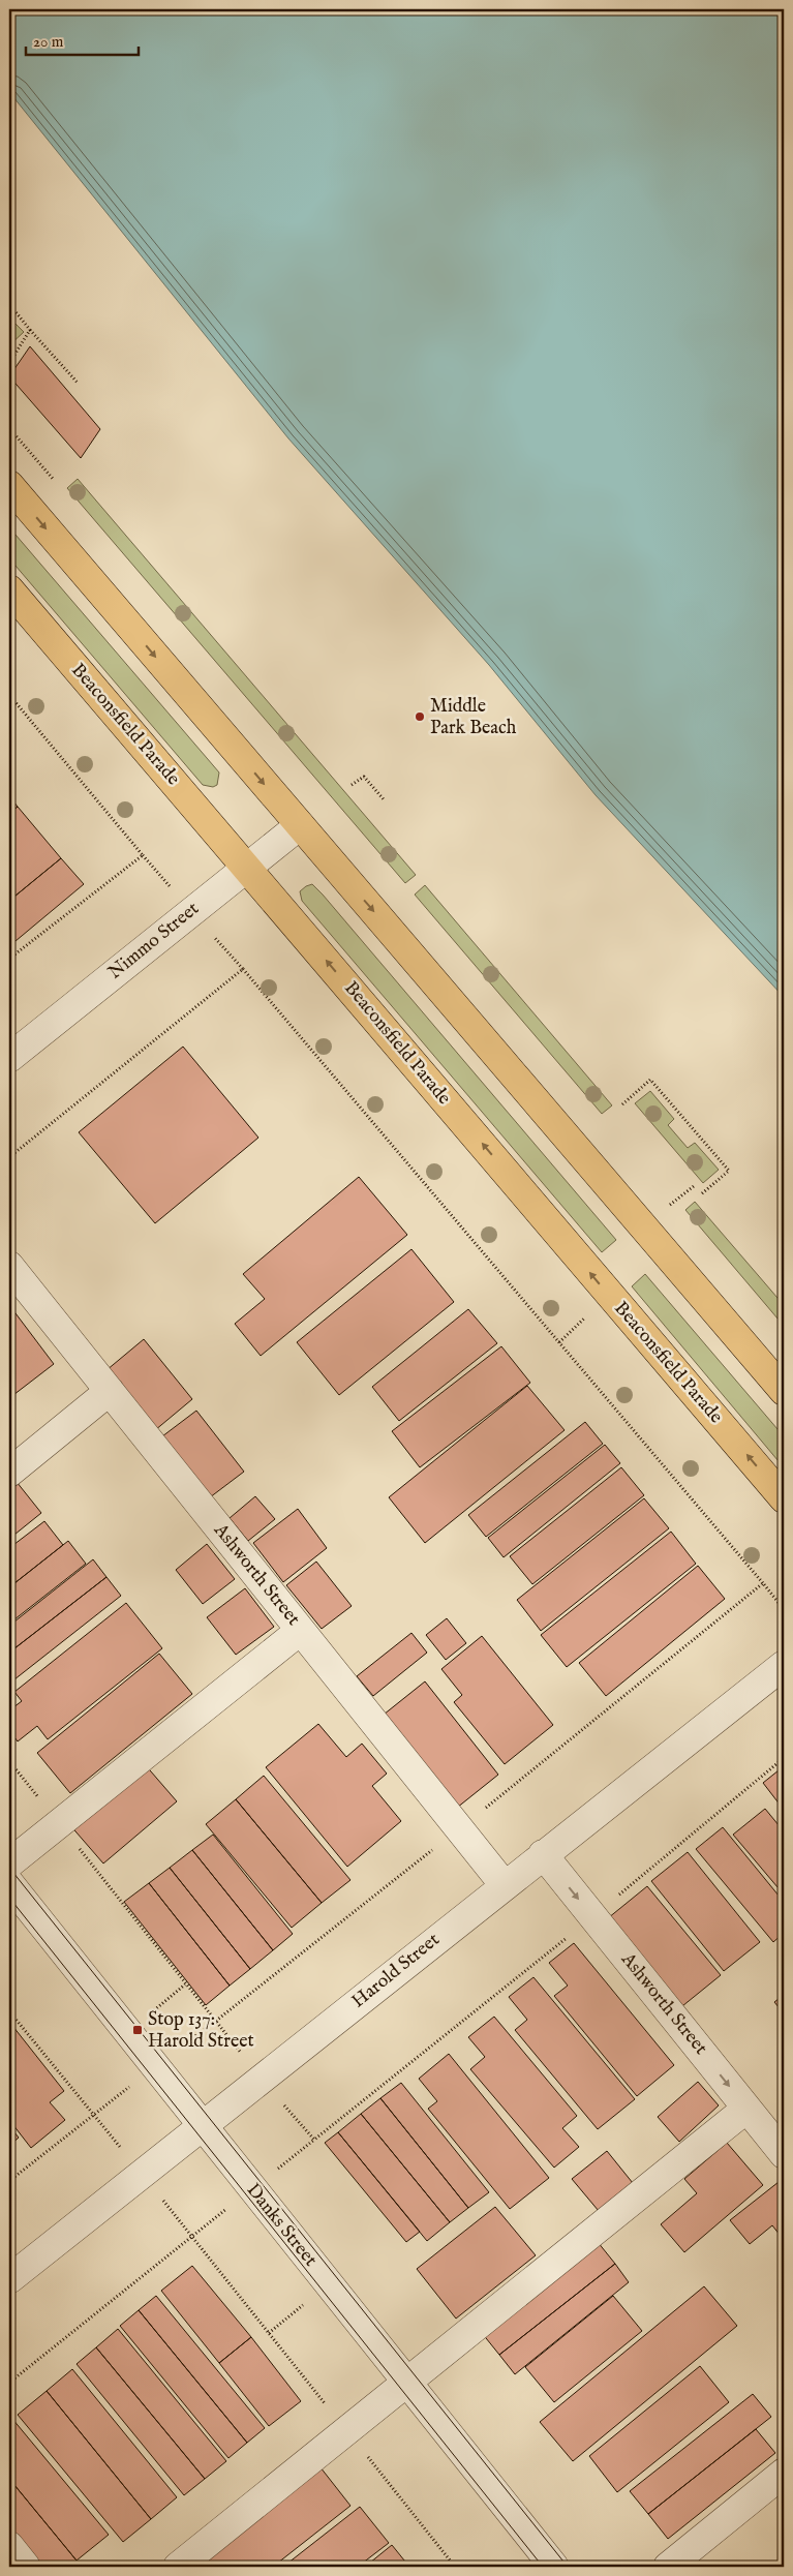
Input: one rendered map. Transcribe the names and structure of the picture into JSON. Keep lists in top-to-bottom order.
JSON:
{
  "streets": {
    "main road": ["Beaconsfield Parade"],
    "street": [
      "Nimmo Street",
      "Ashworth Street",
      "Harold Street",
      "Danks Street"
    ]
  },
  "crossings": [
    ["Beaconsfield Parade", "Nimmo Street"],
    ["Ashworth Street", "Harold Street"],
    ["Harold Street", "Danks Street"]
  ],
  "places": {
    "other": ["Middle Park Beach"],
    "transit": ["Stop 137: Harold Street"]
  },
  "scale_bar": "20 m"
}
